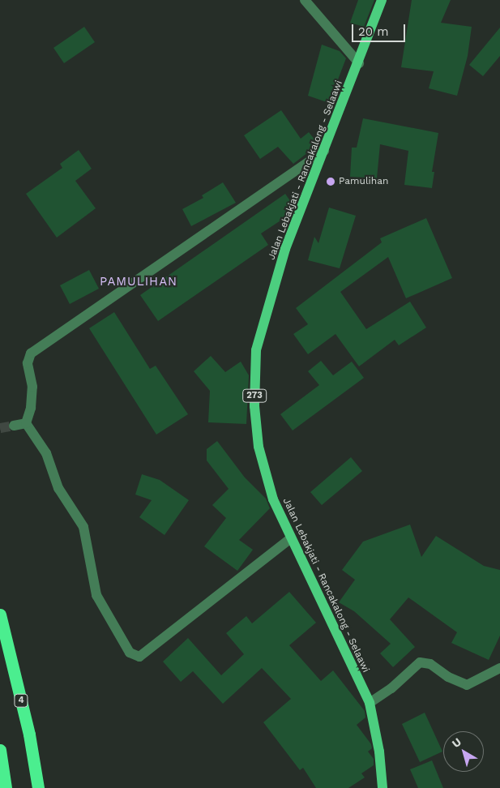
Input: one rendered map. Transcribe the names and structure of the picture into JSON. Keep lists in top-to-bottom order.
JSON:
{
  "streets": {
    "highway": ["4"],
    "main road": ["Jalan Lebakjati - Rancakalong - Selaawi", "273"]
  },
  "districts": ["PAMULIHAN"],
  "places": ["Pamulihan"],
  "scale_bar": "20 m",
  "north": "top left"
}
